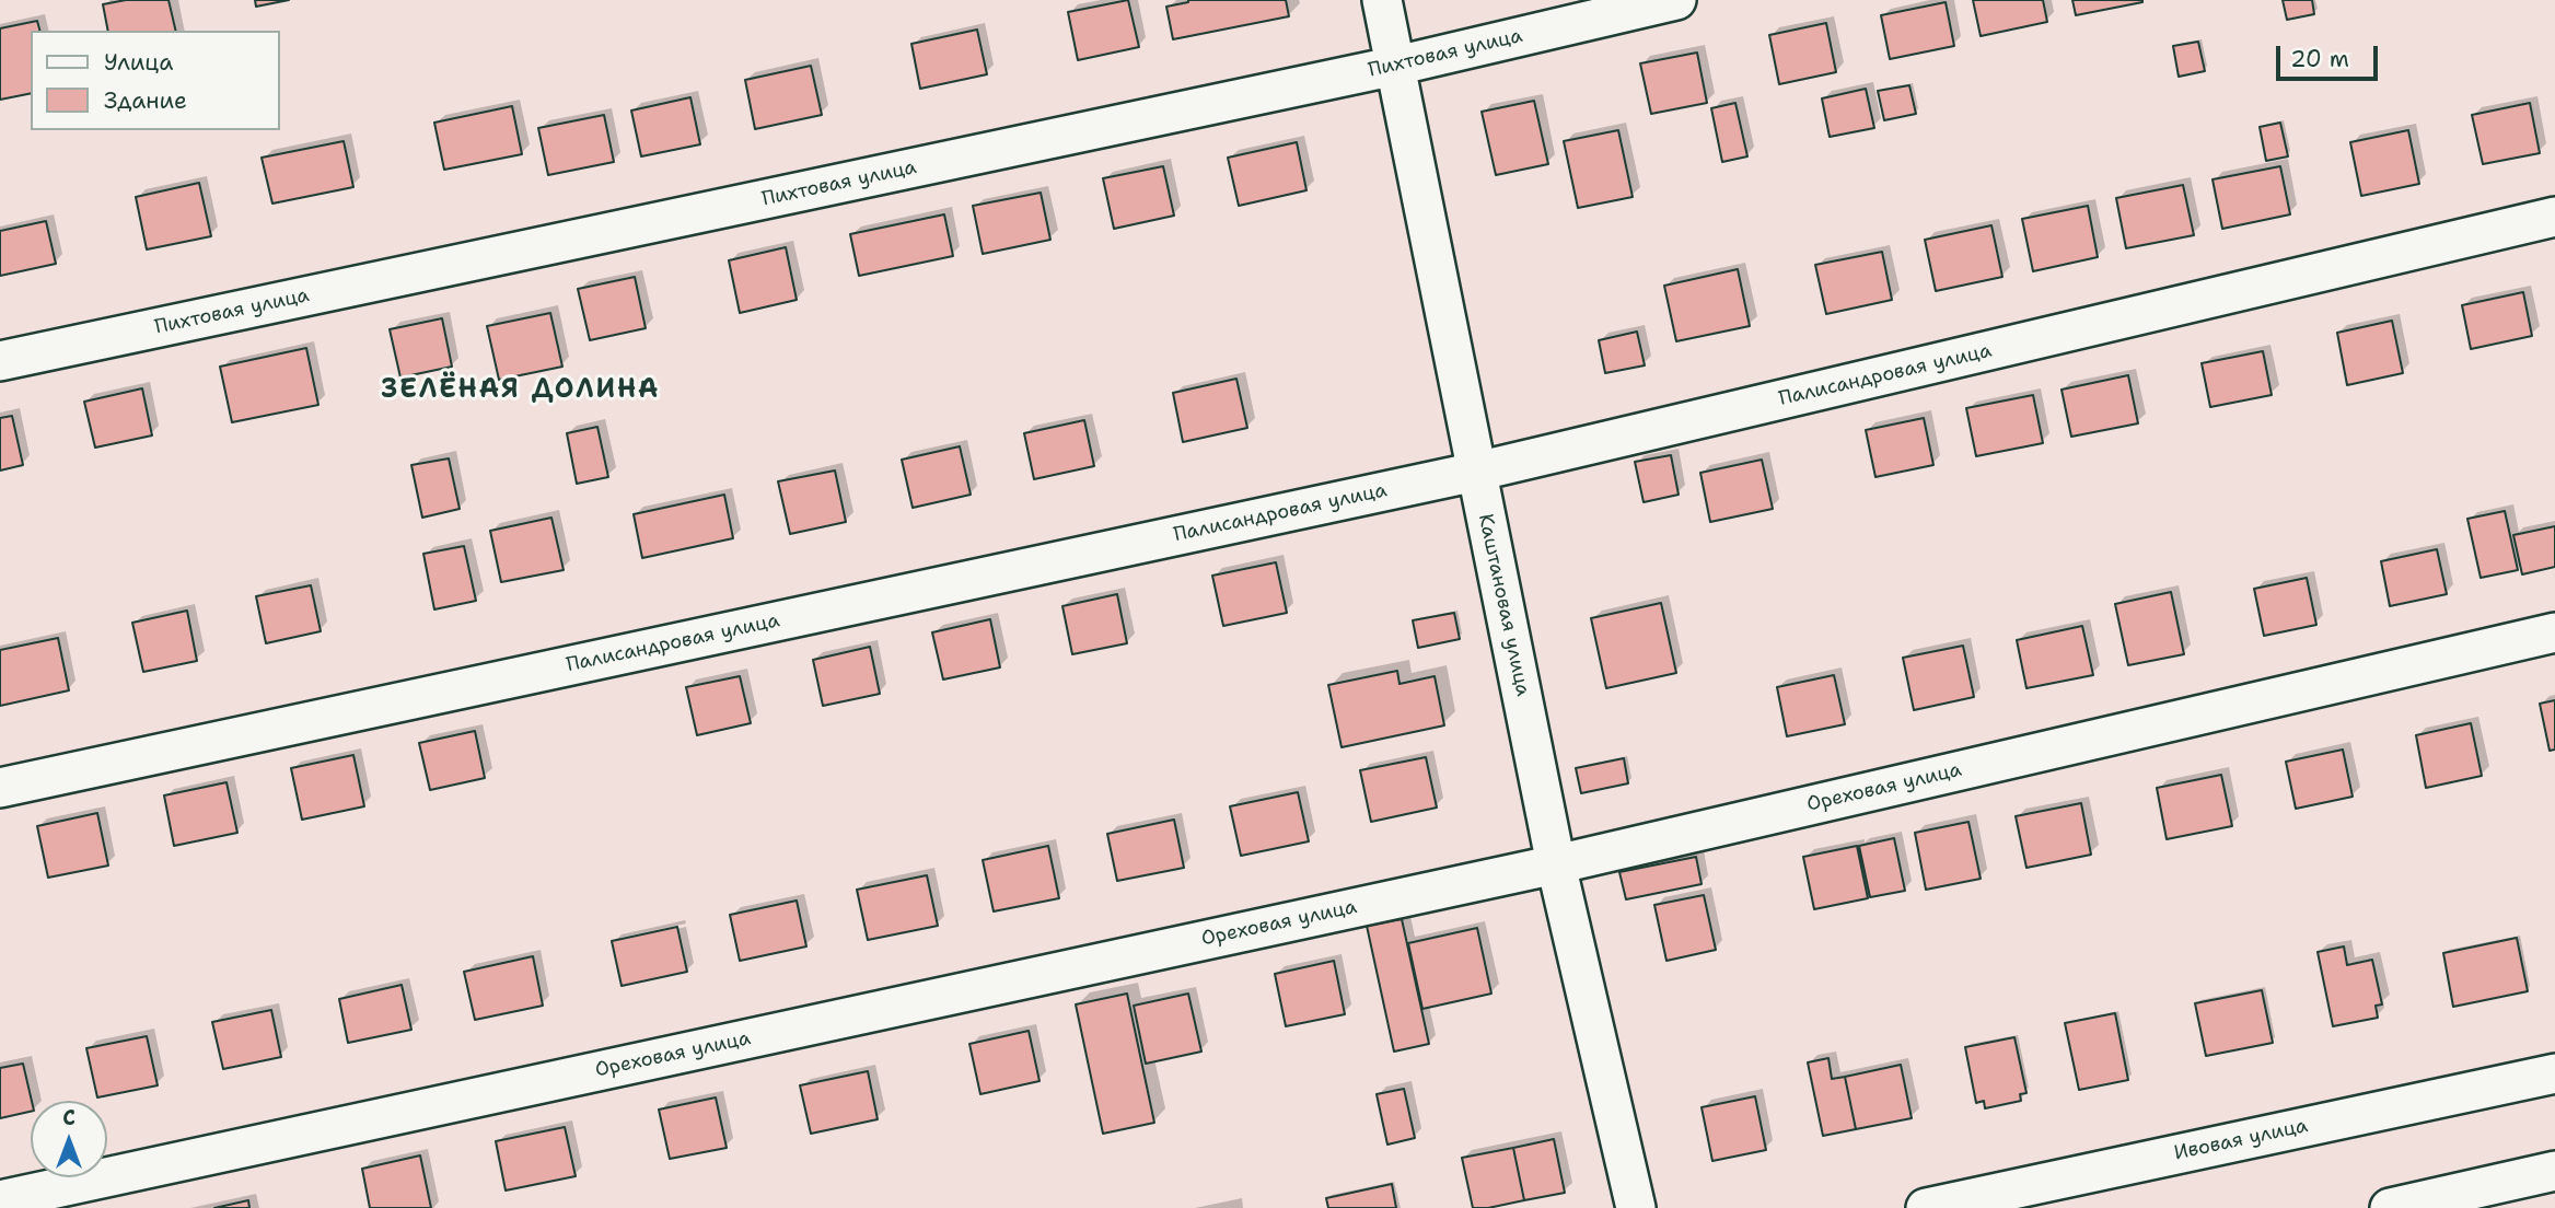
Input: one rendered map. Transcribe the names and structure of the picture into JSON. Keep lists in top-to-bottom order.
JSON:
{
  "streets": {
    "street": [
      "Пихтовая улица",
      "Палисандровая улица",
      "Каштановая улица",
      "Ореховая улица",
      "Ивовая улица"
    ]
  },
  "crossings": [
    ["Пихтовая улица", "Каштановая улица"],
    ["Палисандровая улица", "Каштановая улица"],
    ["Каштановая улица", "Ореховая улица"]
  ],
  "districts": ["ЗЕЛЁНАЯ ДОЛИНА"],
  "legend": ["Улица", "Здание"],
  "scale_bar": "20 m",
  "north": "top"
}
